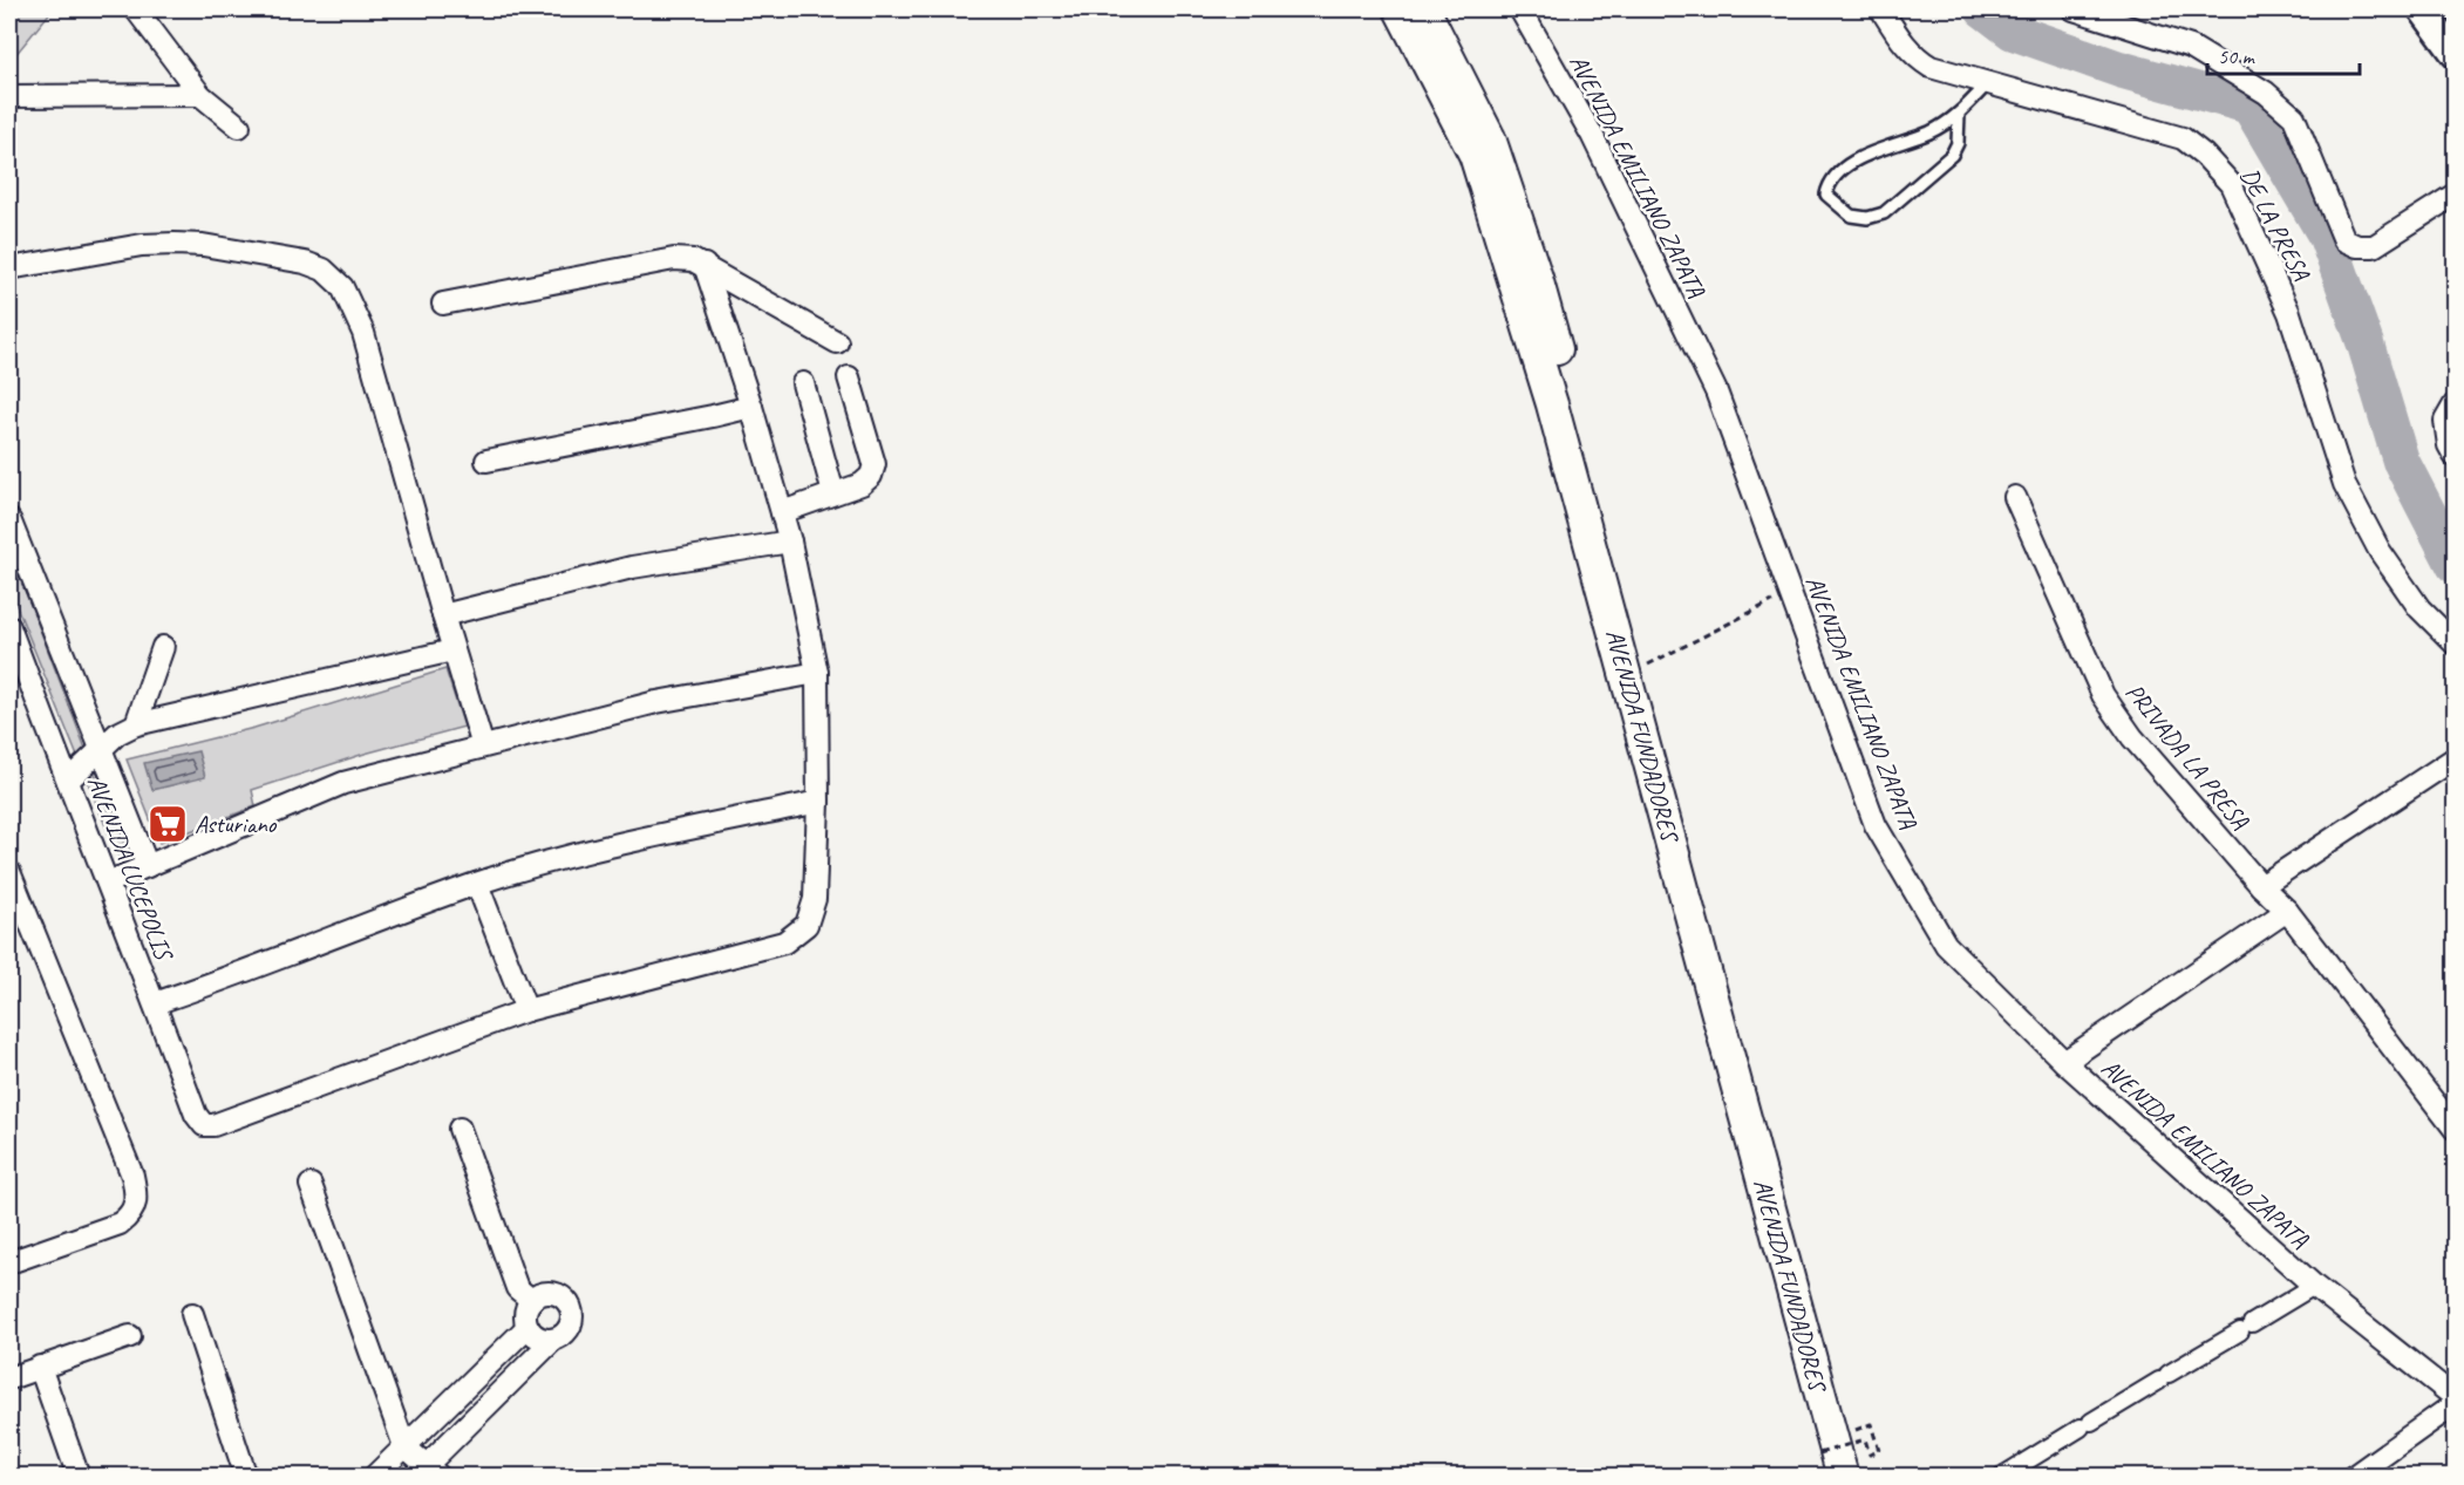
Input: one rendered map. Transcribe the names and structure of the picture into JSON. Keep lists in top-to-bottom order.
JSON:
{
  "streets": {
    "main road": ["AVENIDA FUNDADORES"],
    "street": [
      "AVENIDA EMILIANO ZAPATA",
      "DE LA PRESA",
      "PRIVADA LA PRESA",
      "AVENIDA LUCEPOLIS"
    ]
  },
  "places": {
    "supermarket": ["Asturiano"]
  },
  "scale_bar": "50 m"
}
